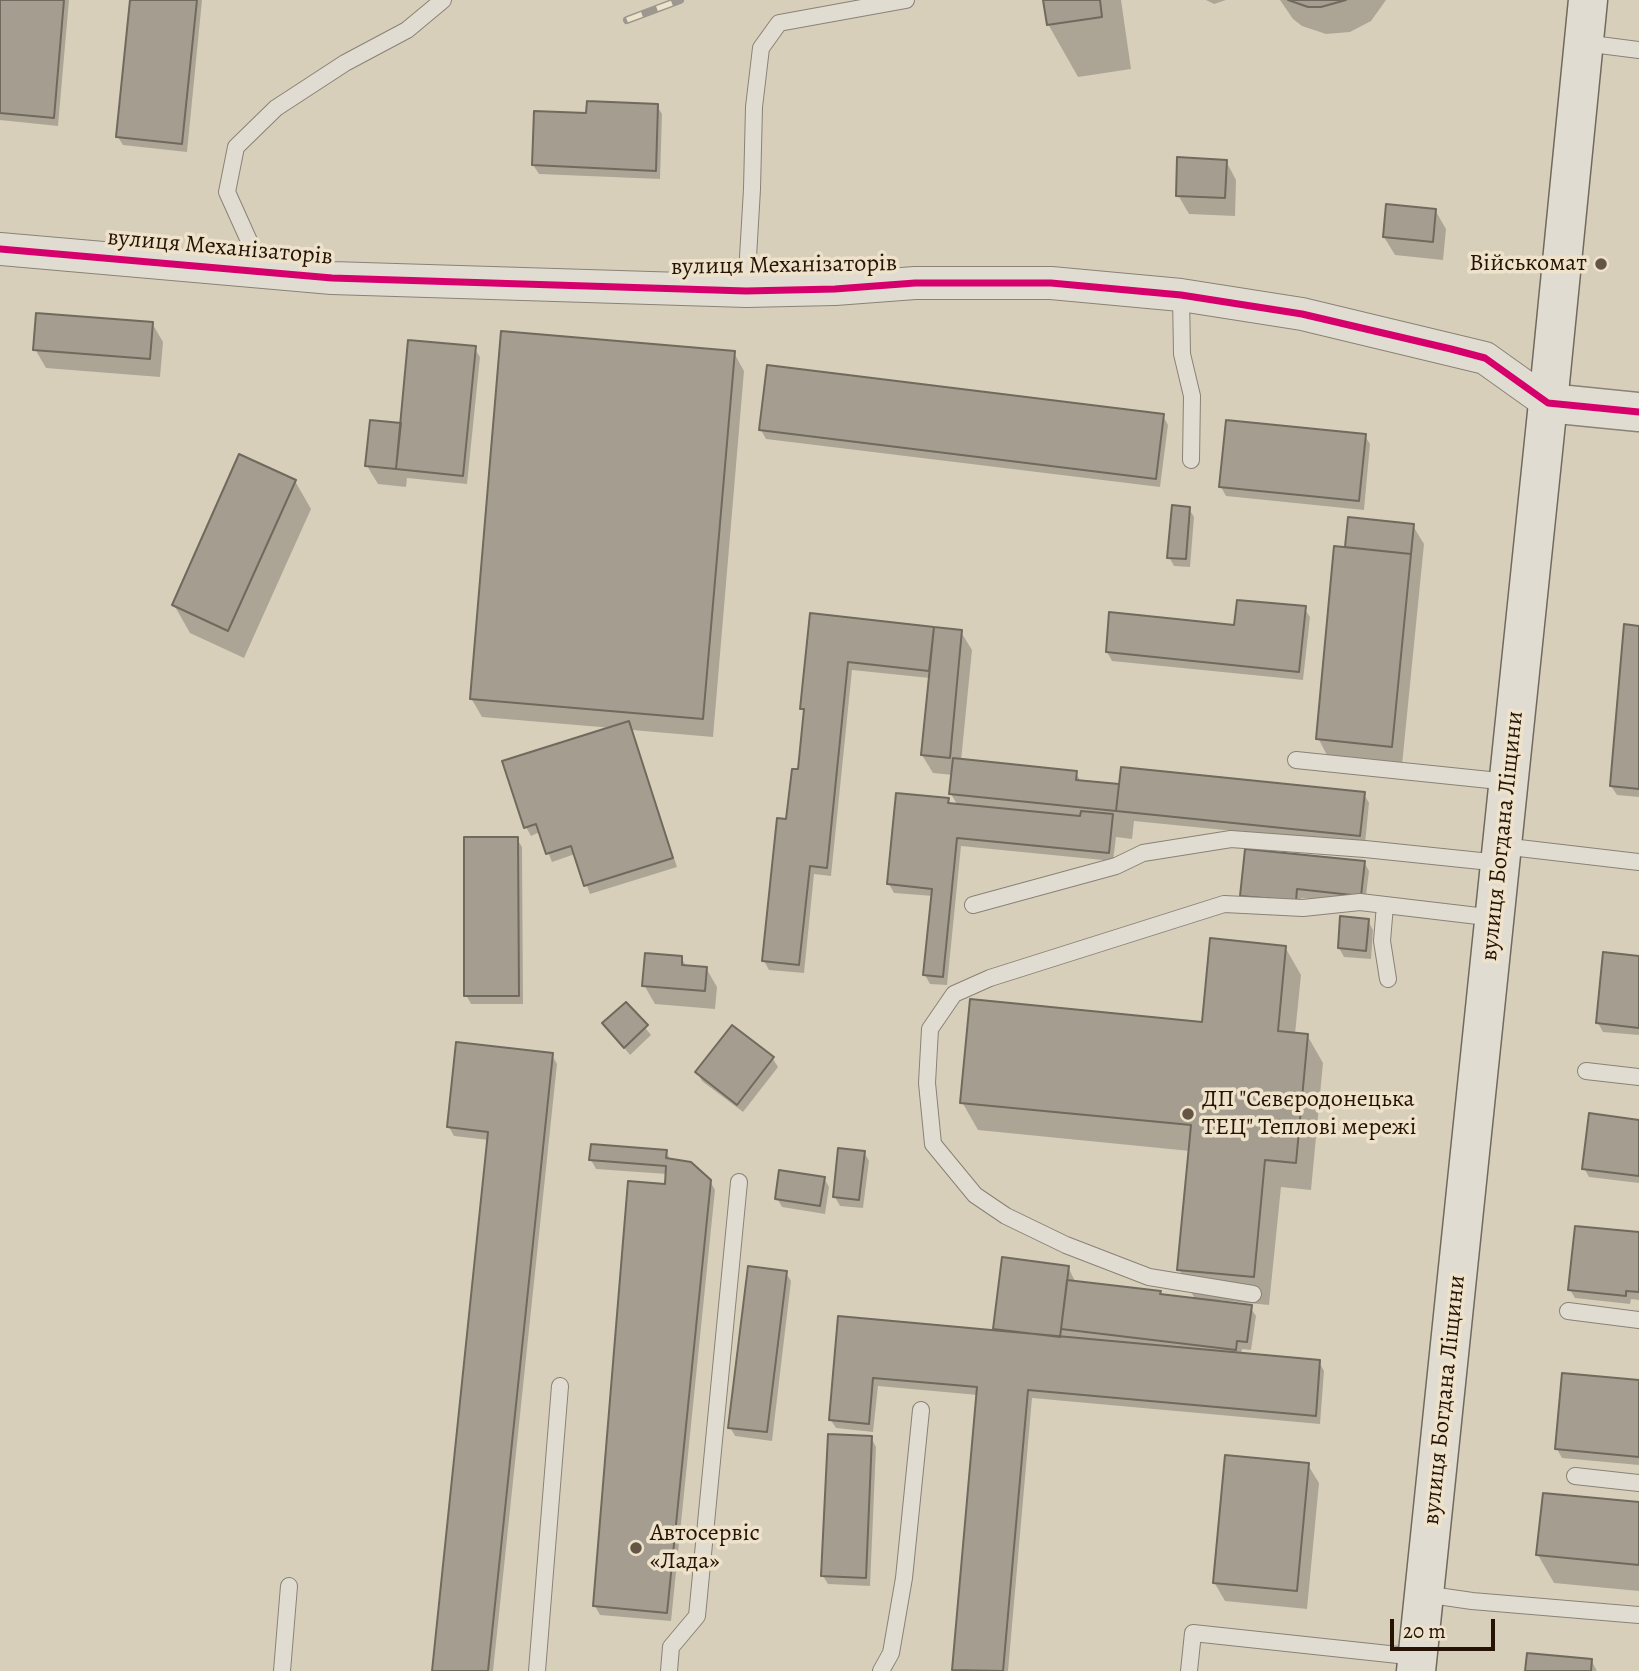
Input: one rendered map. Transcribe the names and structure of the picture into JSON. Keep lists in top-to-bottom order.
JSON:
{
  "streets": {
    "main road": ["вулиця Богдана Ліщини"],
    "street": ["вулиця Механізаторів"]
  },
  "crossings": [
    ["вулиця Механізаторів", "вулиця Богдана Ліщини"]
  ],
  "places": ["Військомат", "ДП \"Сєвєродонецька ТЕЦ\" Теплові мережі", "Автосервіс «Лада»"],
  "scale_bar": "20 m"
}
